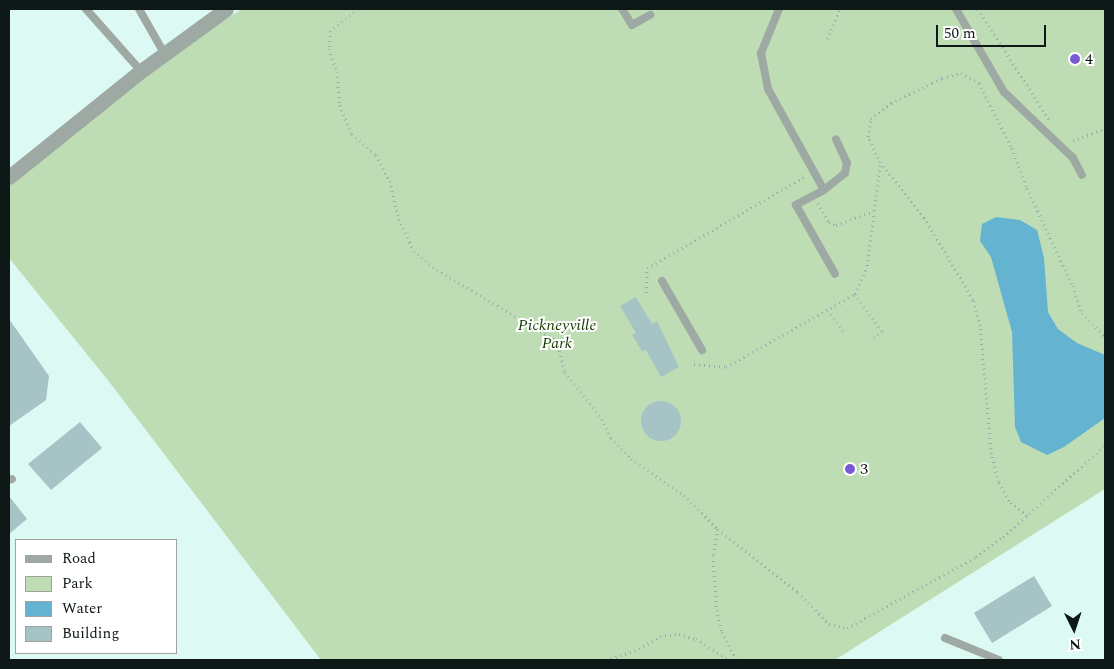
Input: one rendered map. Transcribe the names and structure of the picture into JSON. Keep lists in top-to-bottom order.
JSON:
{
  "parks": ["Pickneyville Park"],
  "places": ["4", "3"],
  "legend": [
    "Road",
    "Park",
    "Water",
    "Building"
  ],
  "scale_bar": "50 m",
  "north": "bottom"
}
